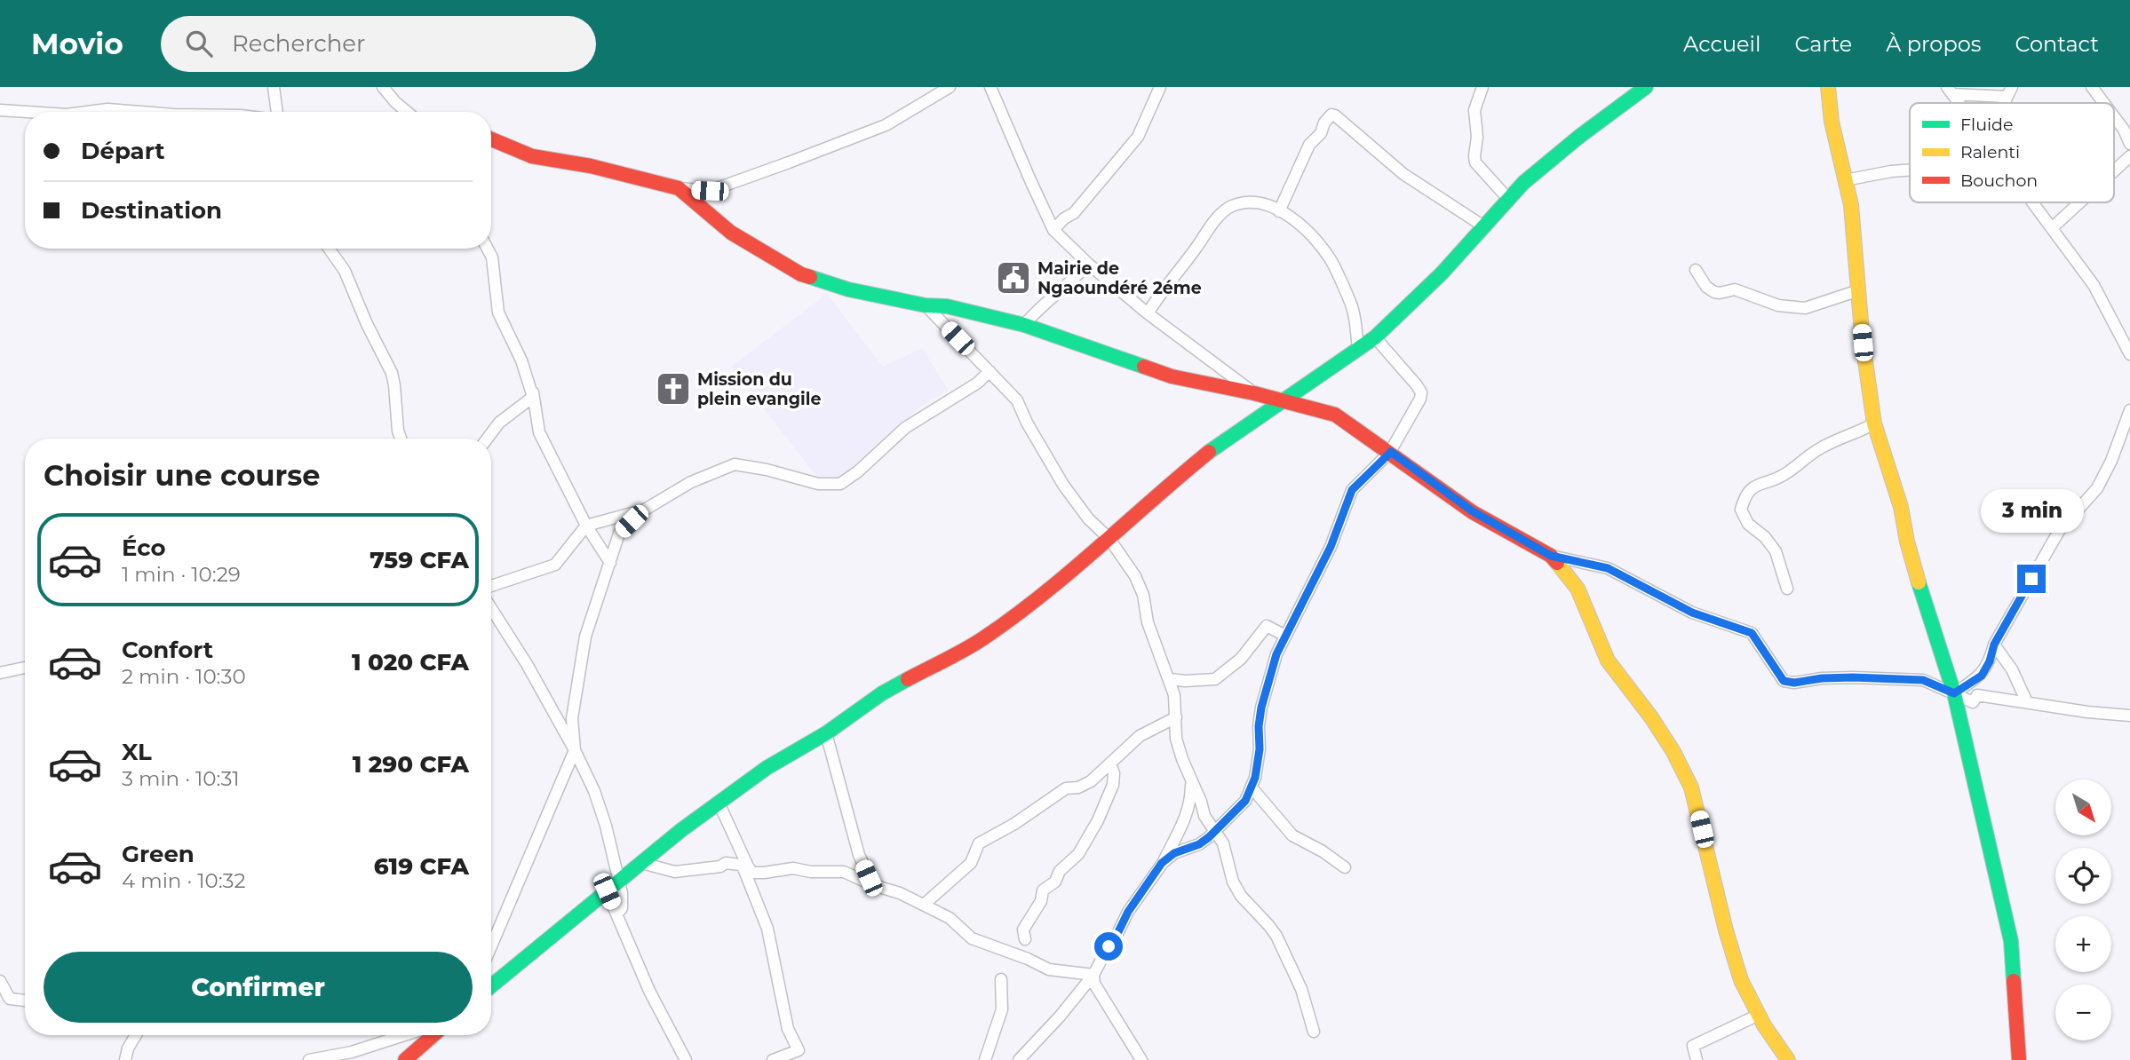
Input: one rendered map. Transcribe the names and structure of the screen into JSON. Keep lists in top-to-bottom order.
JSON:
{
  "places": {
    "public building": ["Mairie de Ngaoundéré 2éme"],
    "church": ["Mission du plein evangile"]
  },
  "legend": ["Fluide", "Ralenti", "Bouchon"],
  "north": "bottom right",
  "page": {
    "header": "Movio",
    "search": "Rechercher",
    "nav": [
      "Accueil",
      "Carte",
      "À propos",
      "Contact"
    ],
    "banner": ["Départ", "Destination"],
    "heading": "Choisir une course",
    "bubble": "3 min",
    "list": [
      {
        "name": "Éco",
        "note": "1 min · 10:29",
        "value": "759 CFA"
      },
      {
        "name": "Confort",
        "note": "2 min · 10:30",
        "value": "1 020 CFA"
      },
      {
        "name": "XL",
        "note": "3 min · 10:31",
        "value": "1 290 CFA"
      },
      {
        "name": "Green",
        "note": "4 min · 10:32",
        "value": "619 CFA"
      }
    ],
    "map_buttons": ["+", "−"],
    "buttons": "Confirmer"
  }
}
